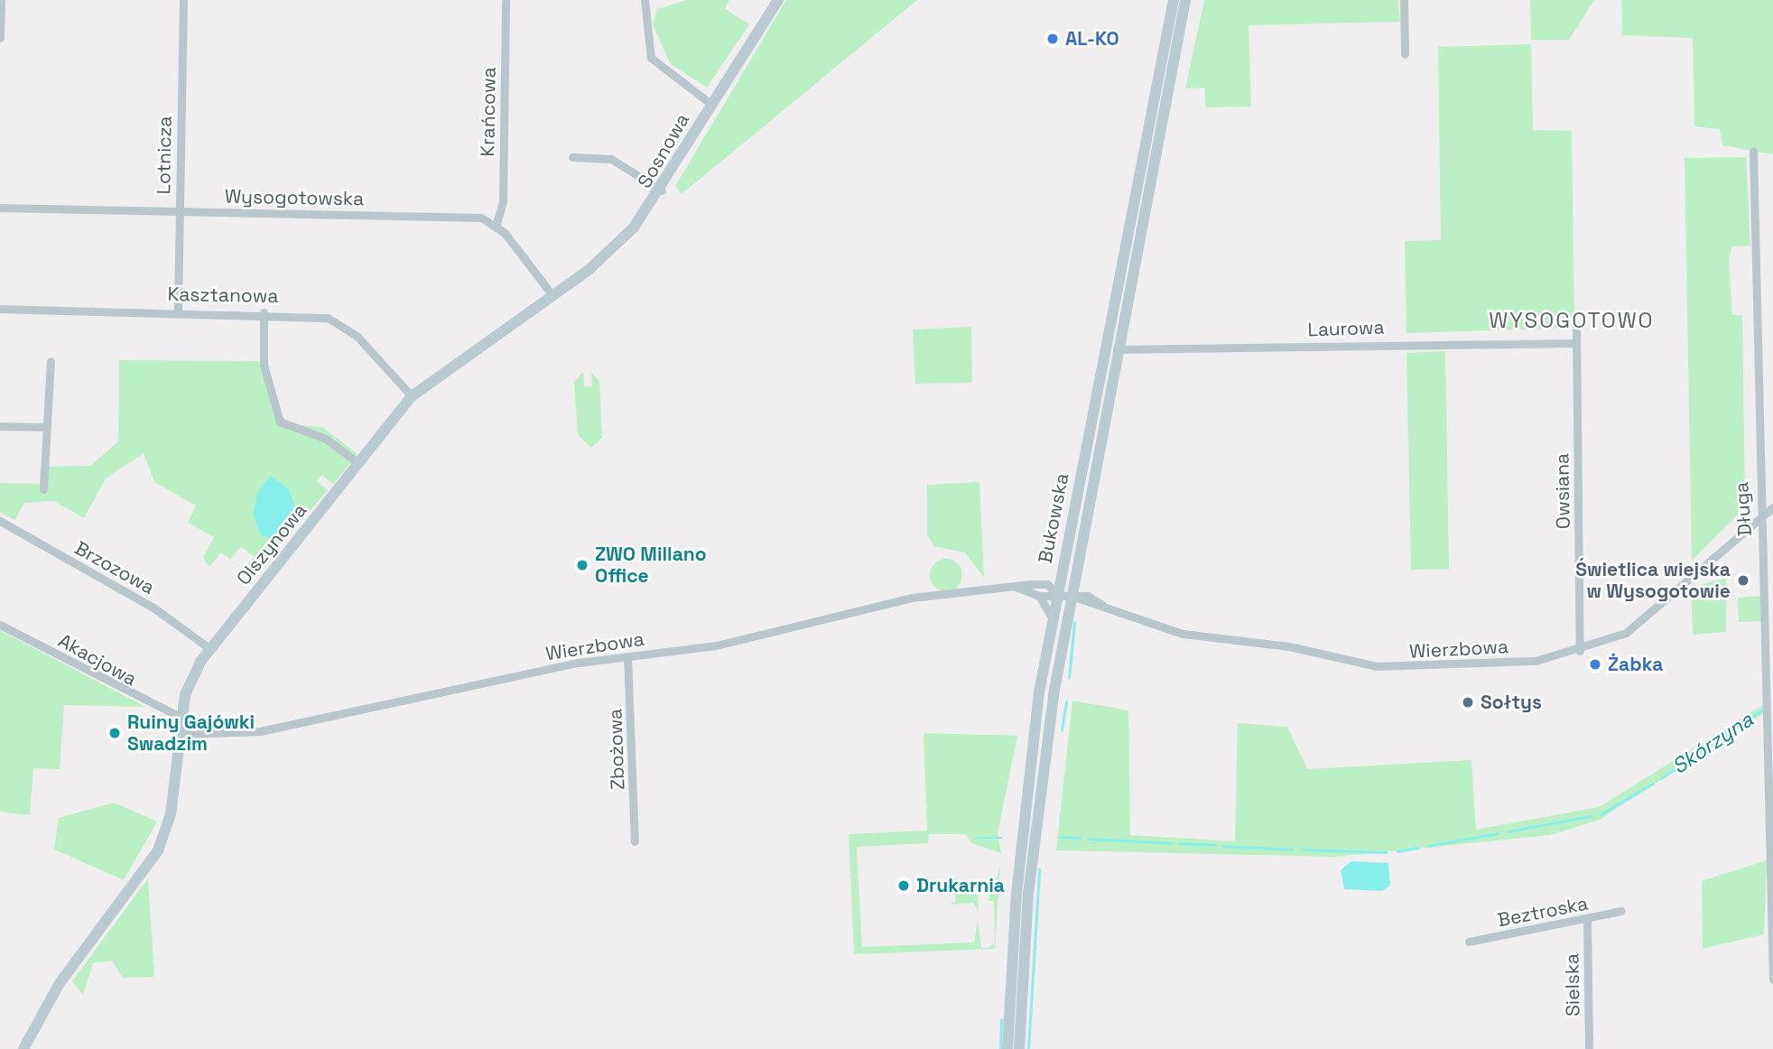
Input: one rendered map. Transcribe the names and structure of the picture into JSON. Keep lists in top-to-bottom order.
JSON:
{
  "streets": {
    "main road": ["Sosnowa", "Bukowska", "Olszynowa"],
    "street": [
      "Krańcowa",
      "Lotnicza",
      "Wysogotowska",
      "Kasztanowa",
      "Laurowa",
      "Owsiana",
      "Długa",
      "Brzozowa",
      "Wierzbowa",
      "Akacjowa",
      "Zbożowa",
      "Beztroska",
      "Sielska"
    ]
  },
  "crossings": [
    ["Krańcowa", "Wysogotowska"],
    ["Sosnowa", "Olszynowa"],
    ["Lotnicza", "Wysogotowska"],
    ["Lotnicza", "Kasztanowa"],
    ["Kasztanowa", "Olszynowa"],
    ["Laurowa", "Owsiana"],
    ["Laurowa", "Bukowska"],
    ["Owsiana", "Wierzbowa"],
    ["Długa", "Wierzbowa"],
    ["Bukowska", "Wierzbowa"],
    ["Olszynowa", "Brzozowa"],
    ["Olszynowa", "Wierzbowa"],
    ["Olszynowa", "Akacjowa"],
    ["Wierzbowa", "Zbożowa"],
    ["Beztroska", "Sielska"]
  ],
  "districts": ["WYSOGOTOWO"],
  "water": ["Skórzyna"],
  "places": [
    "AL-KO",
    "ZWO Millano Office",
    "Świetlica wiejska w Wysogotowie",
    "Żabka",
    "Sołtys",
    "Ruiny Gajówki Swadzim",
    "Drukarnia"
  ]
}
